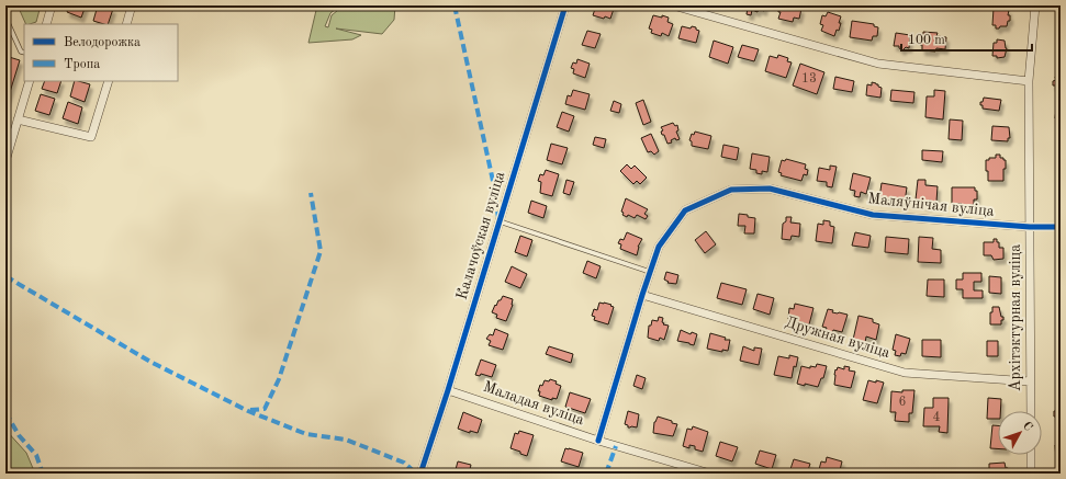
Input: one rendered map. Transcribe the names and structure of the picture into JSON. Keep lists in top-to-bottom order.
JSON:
{
  "streets": {
    "street": [
      "Маляўнічая вуліца",
      "Калачоўская вуліца",
      "Архітэктурная вуліца",
      "Дружная вуліца",
      "Маладая вуліца"
    ]
  },
  "crossings": [
    ["Маляўнічая вуліца", "Архітэктурная вуліца"],
    ["Маляўнічая вуліца", "Дружная вуліца"],
    ["Маляўнічая вуліца", "Маладая вуліца"],
    ["Калачоўская вуліца", "Маладая вуліца"],
    ["Архітэктурная вуліца", "Дружная вуліца"]
  ],
  "house_numbers": ["13", "6", "4"],
  "legend": ["Велодорожка", "Тропа"],
  "scale_bar": "100 m",
  "north": "top right"
}
